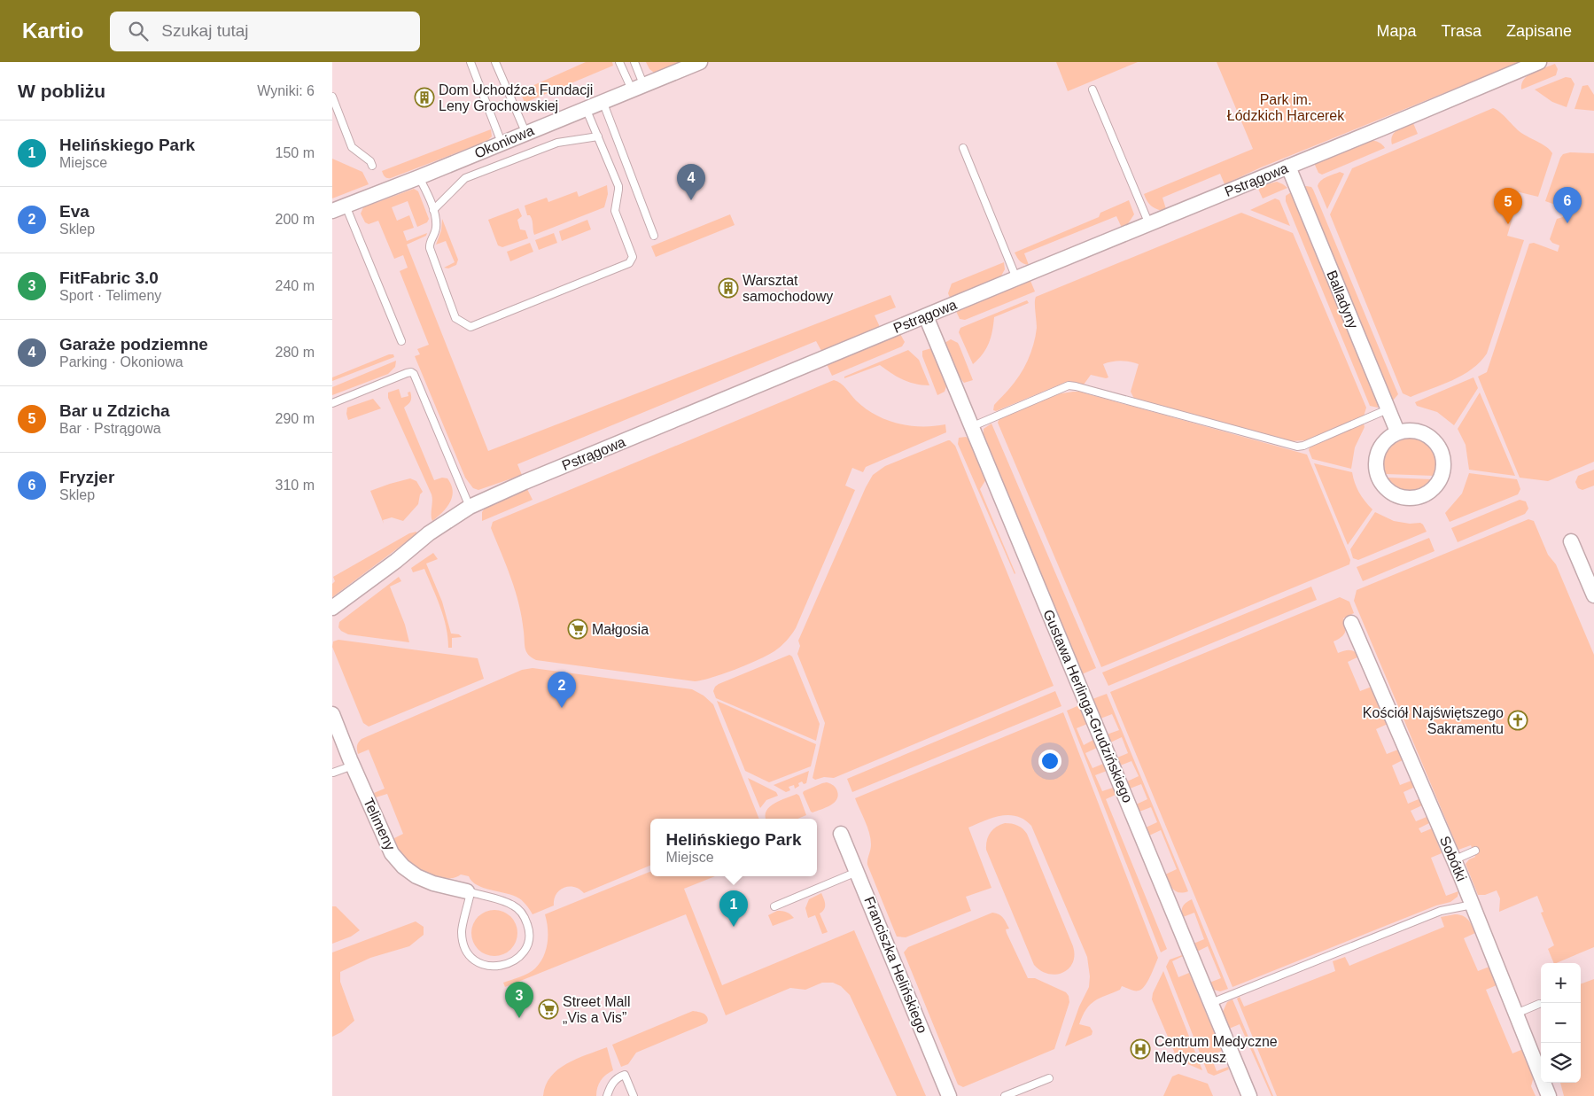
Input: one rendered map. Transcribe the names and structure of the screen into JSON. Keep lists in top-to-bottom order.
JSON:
{
  "streets": {
    "street": [
      "Okoniowa",
      "Pstrągowa",
      "Balladyny",
      "Gustawa Herlinga-Grudzińskiego",
      "Telimeny",
      "Sobótki",
      "Franciszka Helińskiego"
    ]
  },
  "crossings": [
    ["Pstrągowa", "Balladyny"],
    ["Pstrągowa", "Gustawa Herlinga-Grudzińskiego"]
  ],
  "parks": ["Park im. Łódzkich Harcerek"],
  "places": {
    "building": ["Dom Uchodźca Fundacji Leny Grochowskiej", "Warsztat samochodowy"],
    "supermarket": ["Małgosia", "Street Mall „Vis a Vis”"],
    "church": ["Kościół Najświętszego Sakramentu"],
    "hospital": ["Centrum Medyczne Medyceusz"]
  },
  "page": {
    "header": "Kartio",
    "search": "Szukaj tutaj",
    "nav": ["Mapa", "Trasa", "Zapisane"],
    "heading": ["W pobliżu", "Wyniki: 6"],
    "list": [
      {
        "mark": "1",
        "name": "Helińskiego Park",
        "note": "Miejsce",
        "value": "150 m"
      },
      {
        "mark": "2",
        "name": "Eva",
        "note": "Sklep",
        "value": "200 m"
      },
      {
        "mark": "3",
        "name": "FitFabric 3.0",
        "note": "Sport · Telimeny",
        "value": "240 m"
      },
      {
        "mark": "4",
        "name": "Garaże podziemne",
        "note": "Parking · Okoniowa",
        "value": "280 m"
      },
      {
        "mark": "5",
        "name": "Bar u Zdzicha",
        "note": "Bar · Pstrągowa",
        "value": "290 m"
      },
      {
        "mark": "6",
        "name": "Fryzjer",
        "note": "Sklep",
        "value": "310 m"
      }
    ],
    "pins": [
      "4",
      "6",
      "5",
      "2",
      "1",
      "3"
    ],
    "popup": ["Helińskiego Park", "Miejsce"],
    "map_buttons": ["+", "−"]
  }
}
